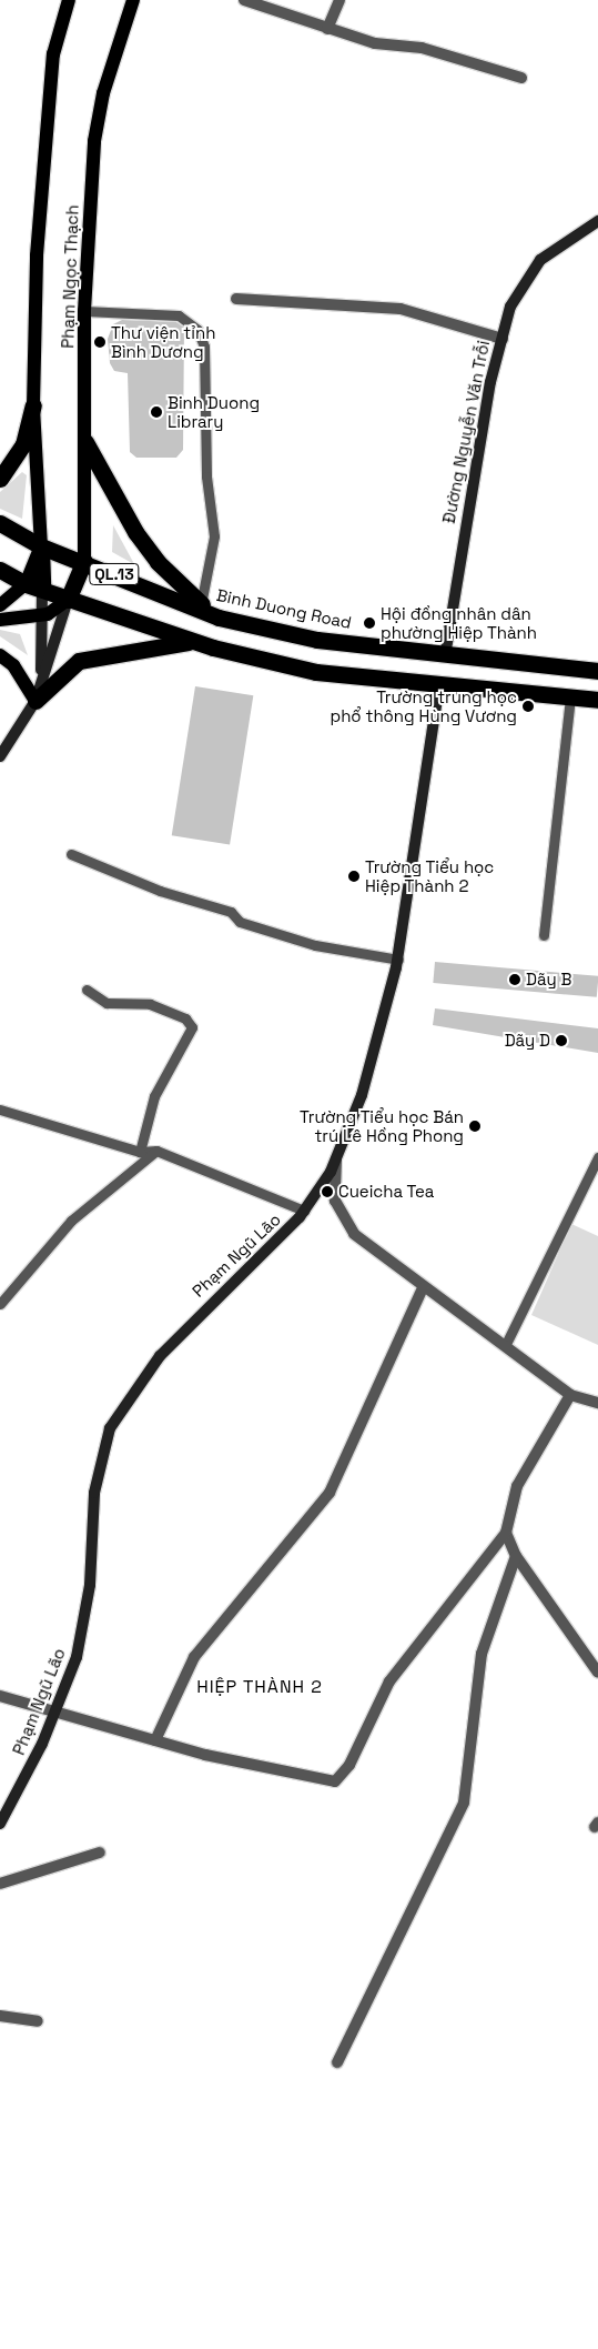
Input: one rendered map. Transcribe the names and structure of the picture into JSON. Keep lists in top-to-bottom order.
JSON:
{
  "streets": {
    "highway": ["QL.13", "Binh Duong Road"],
    "main road": ["Phạm Ngọc Thạch"],
    "street": ["Đường Nguyễn Văn Trỗi", "Phạm Ngũ Lão"]
  },
  "crossings": [
    ["Phạm Ngọc Thạch", "Binh Duong Road"],
    ["Đường Nguyễn Văn Trỗi", "Binh Duong Road"],
    ["QL.13", "Phạm Ngũ Lão"]
  ],
  "districts": ["HIỆP THÀNH 2"],
  "places": [
    "Thư viện tỉnh Bình Dương",
    "Binh Duong Library",
    "Hội đồng nhân dân phường Hiệp Thành",
    "Trường trung học phổ thông Hùng Vương",
    "Trường Tiểu học Hiệp Thành 2",
    "Dãy B",
    "Dãy D",
    "Trường Tiểu học Bán trú Lê Hồng Phong",
    "Cueicha Tea"
  ]
}
